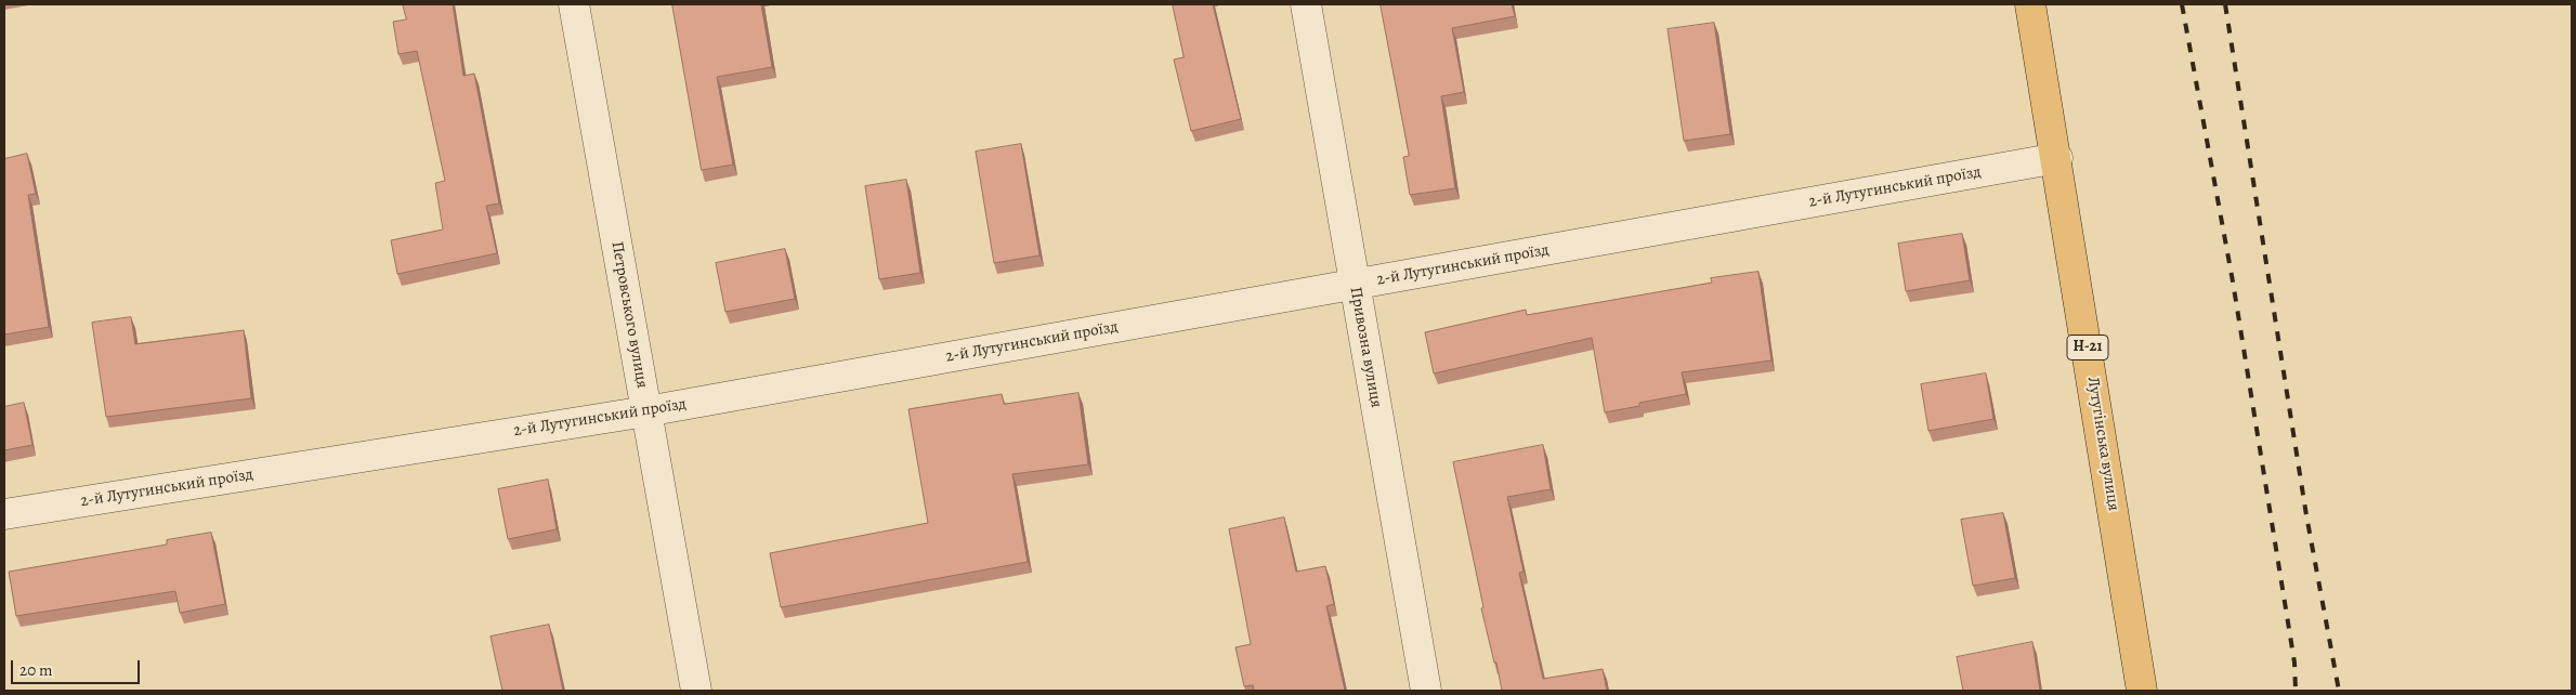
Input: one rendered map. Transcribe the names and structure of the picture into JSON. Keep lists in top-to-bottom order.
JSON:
{
  "streets": {
    "main road": ["Н-21", "Лутугінська вулиця"],
    "street": ["2-й Лутугинський проїзд", "Петровського вулиця", "Привозна вулиця"]
  },
  "crossings": [
    ["2-й Лутугинський проїзд", "Петровського вулиця"],
    ["2-й Лутугинський проїзд", "Привозна вулиця"],
    ["2-й Лутугинський проїзд", "Лутугінська вулиця"]
  ],
  "scale_bar": "20 m"
}
